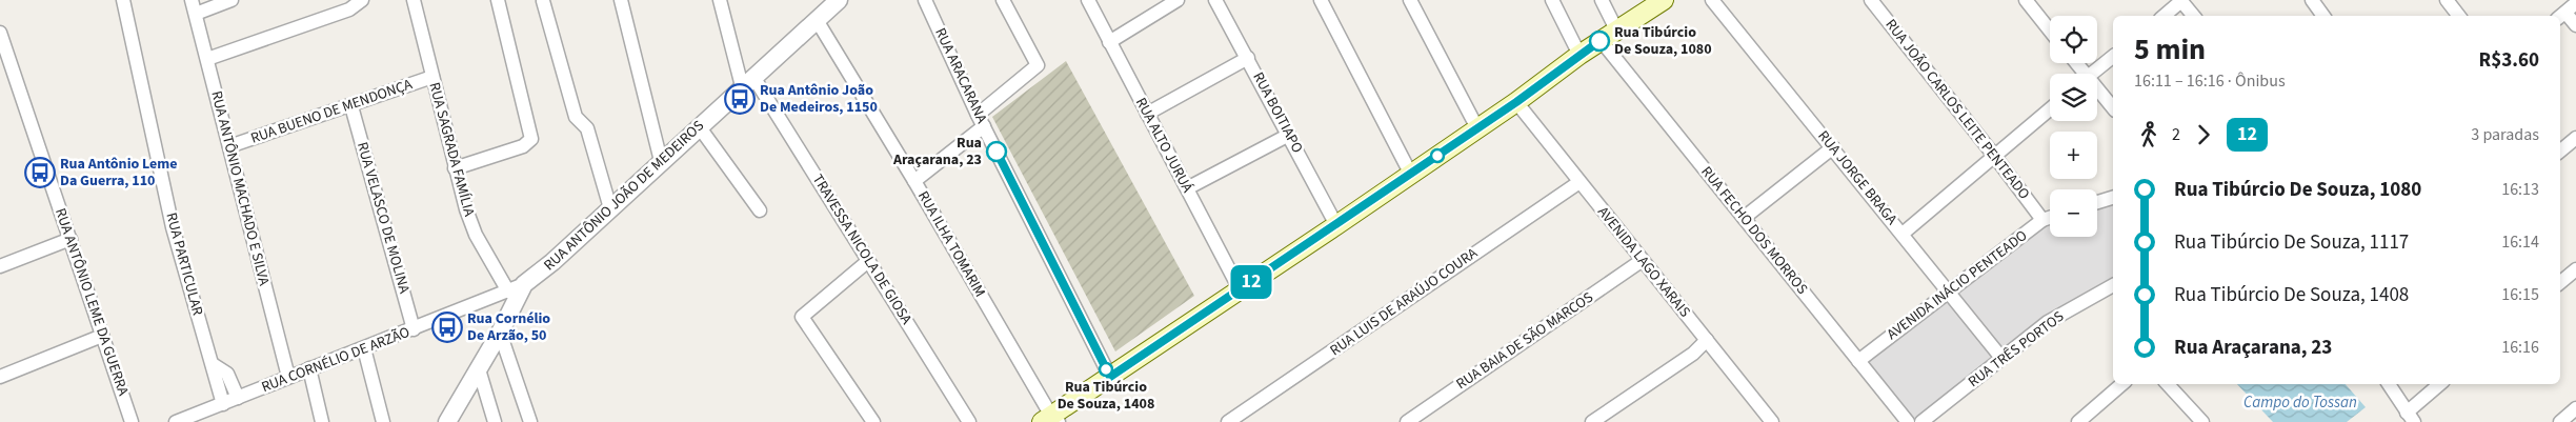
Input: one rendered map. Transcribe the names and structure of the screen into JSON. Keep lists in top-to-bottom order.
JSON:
{
  "streets": {
    "street": [
      "RUA ARACARANA",
      "RUA JOÃO CARLOS LEITE PENTEADO",
      "RUA BUENO DE MENDONÇA",
      "RUA BOITIAPO",
      "RUA ALTO JURUÁ",
      "RUA SAGRADA FAMÍLIA",
      "RUA JORGE BRAGA",
      "RUA ANTÔNIO MACHADO E SILVA",
      "RUA ANTÔNIO JOÃO DE MEDEIROS",
      "RUA VELASCO DE MOLINA",
      "RUA FECHO DOS MORROS",
      "RUA ILHA TOMARIM",
      "TRAVESSA NICOLA DE GIOSA",
      "AVENIDA LAGO XARAIS",
      "RUA PARTICULAR",
      "AVENIDA INÁCIO PENTEADO",
      "RUA ANTÔNIO LEME DA GUERRA",
      "RUA LUIS DE ARAÚJO COURA",
      "RUA BAIA DE SÃO MARCOS",
      "RUA TRÊS PORTOS",
      "RUA CORNÉLIO DE ARZÃO"
    ]
  },
  "crossings": [
    ["RUA JOÃO CARLOS LEITE PENTEADO", "AVENIDA INÁCIO PENTEADO"],
    ["RUA BUENO DE MENDONÇA", "RUA SAGRADA FAMÍLIA"],
    ["RUA BUENO DE MENDONÇA", "RUA ANTÔNIO MACHADO E SILVA"],
    ["RUA BUENO DE MENDONÇA", "RUA VELASCO DE MOLINA"],
    ["RUA SAGRADA FAMÍLIA", "RUA CORNÉLIO DE ARZÃO"],
    ["RUA JORGE BRAGA", "AVENIDA INÁCIO PENTEADO"],
    ["RUA JORGE BRAGA", "RUA TRÊS PORTOS"],
    ["RUA ANTÔNIO MACHADO E SILVA", "RUA CORNÉLIO DE ARZÃO"],
    ["RUA ANTÔNIO JOÃO DE MEDEIROS", "RUA ILHA TOMARIM"],
    ["RUA ANTÔNIO JOÃO DE MEDEIROS", "TRAVESSA NICOLA DE GIOSA"],
    ["RUA ANTÔNIO JOÃO DE MEDEIROS", "RUA CORNÉLIO DE ARZÃO"],
    ["RUA VELASCO DE MOLINA", "RUA CORNÉLIO DE ARZÃO"],
    ["RUA FECHO DOS MORROS", "AVENIDA INÁCIO PENTEADO"],
    ["AVENIDA LAGO XARAIS", "RUA LUIS DE ARAÚJO COURA"],
    ["AVENIDA LAGO XARAIS", "RUA BAIA DE SÃO MARCOS"],
    ["RUA PARTICULAR", "RUA CORNÉLIO DE ARZÃO"]
  ],
  "water": ["Campo do Tossan"],
  "places": {
    "other": ["Rua Tibúrcio De Souza, 1080", "Rua Araçarana, 23", "Rua Tibúrcio De Souza, 1408"],
    "bus stop": ["Rua Antônio João De Medeiros, 1150", "Rua Antônio Leme Da Guerra, 110", "Rua Cornélio De Arzão, 50"]
  },
  "lines": ["bus line 12"],
  "page": {
    "on_map": "12",
    "map_buttons": ["+", "−"],
    "heading": ["5 min", "16:11 – 16:16 · Ônibus", "R$3.60"],
    "legs": ["2", "12", "3 paradas"],
    "list": [
      {
        "name": "Rua Tibúrcio De Souza, 1080",
        "value": "16:13"
      },
      {
        "name": "Rua Tibúrcio De Souza, 1117",
        "value": "16:14"
      },
      {
        "name": "Rua Tibúrcio De Souza, 1408",
        "value": "16:15"
      },
      {
        "name": "Rua Araçarana, 23",
        "value": "16:16"
      }
    ]
  }
}
